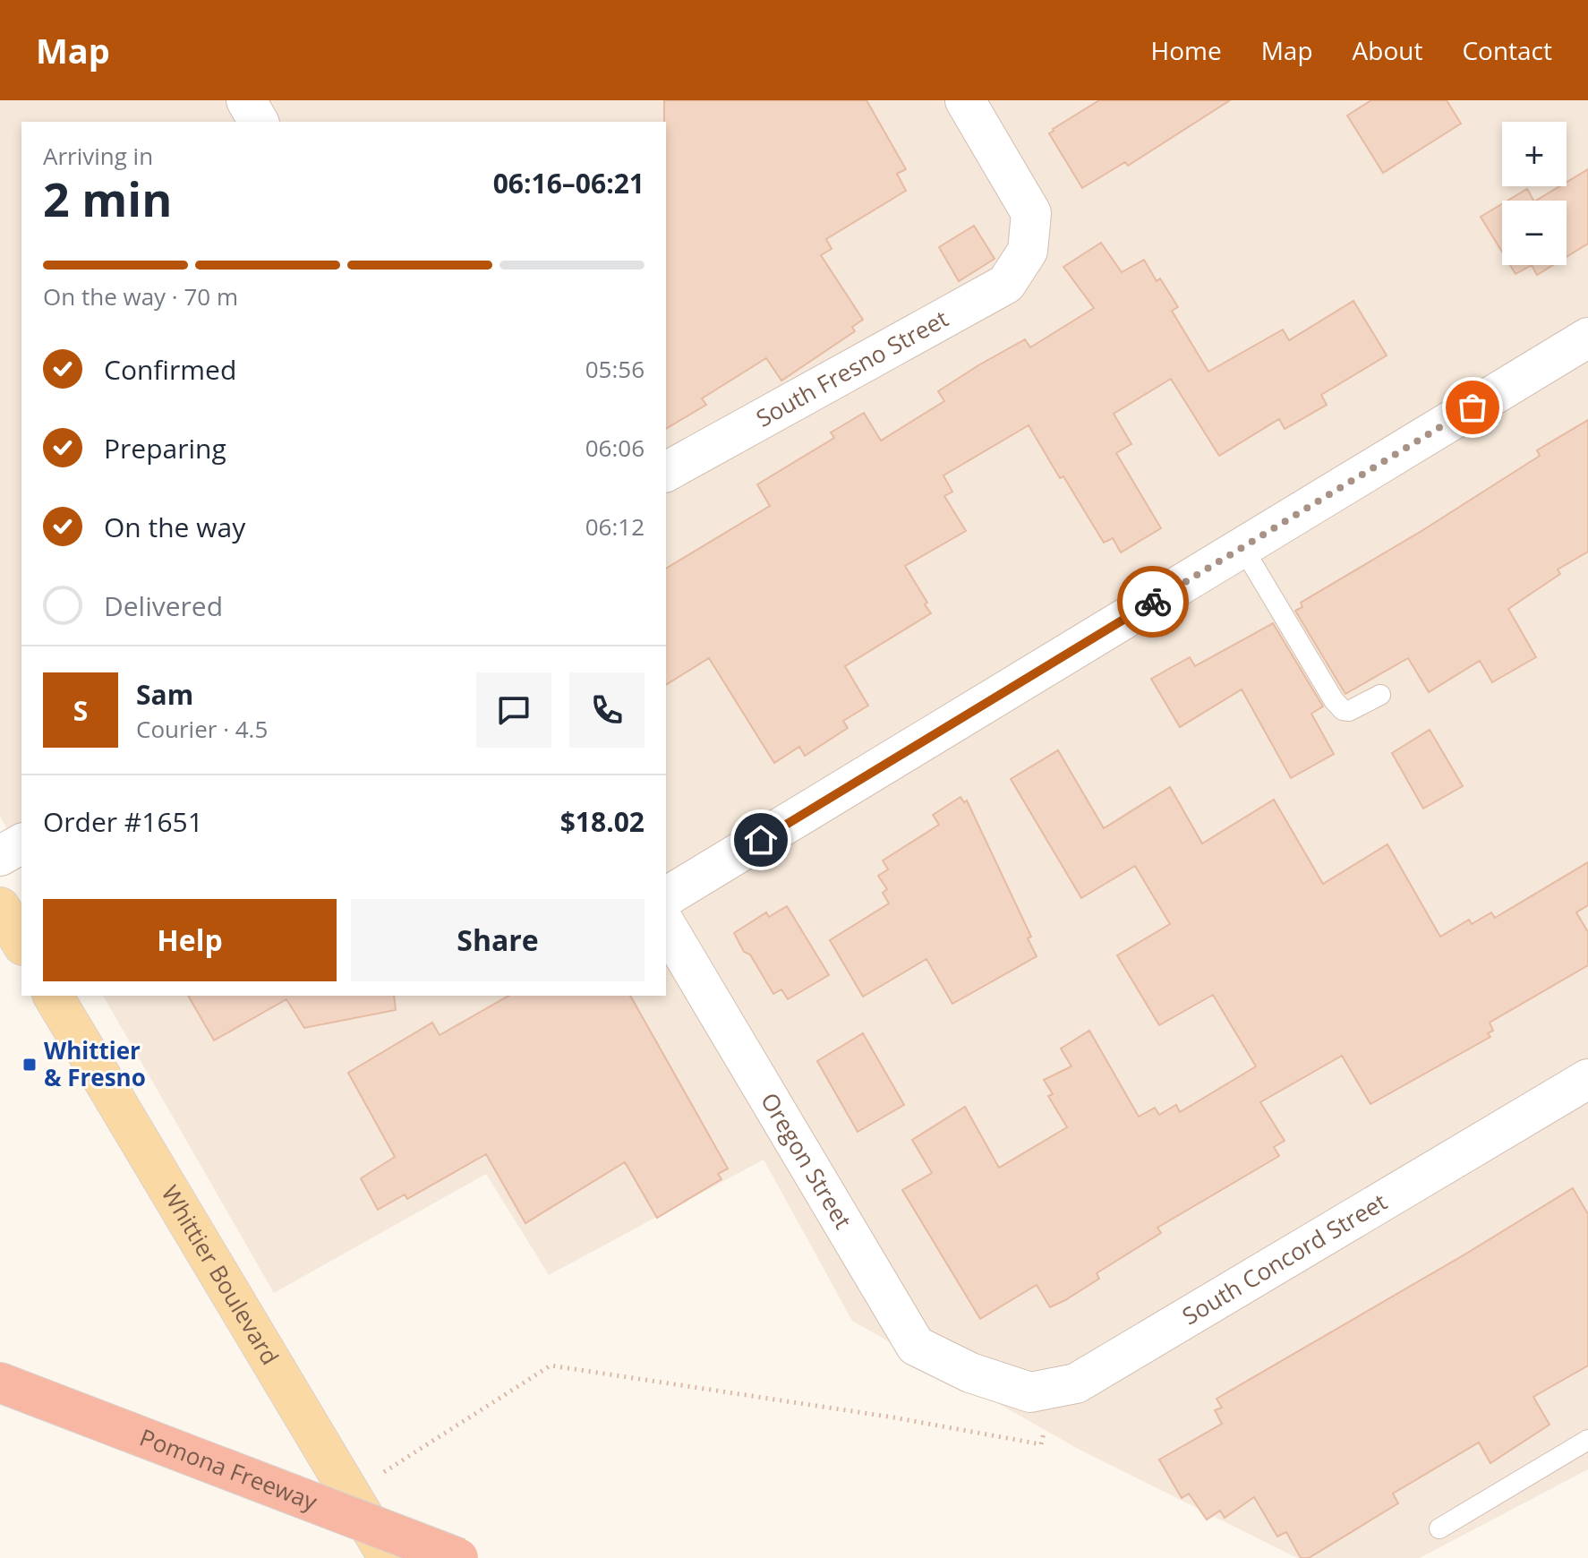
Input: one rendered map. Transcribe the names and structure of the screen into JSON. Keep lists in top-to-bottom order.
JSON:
{
  "streets": {
    "highway": ["Pomona Freeway"],
    "main road": ["Whittier Boulevard"],
    "street": ["South Fresno Street", "Oregon Street", "South Concord Street"]
  },
  "crossings": [
    ["Oregon Street", "South Concord Street"]
  ],
  "places": {
    "transit": ["Whittier & Fresno"]
  },
  "page": {
    "header": "Map",
    "nav": [
      "Home",
      "Map",
      "About",
      "Contact"
    ],
    "map_buttons": ["+", "−"],
    "heading": ["2 min", "Arriving in", "06:16–06:21"],
    "panel": [
      "Sam",
      "Courier · 4.5",
      "Order #1651",
      "$18.02"
    ],
    "bar": "On the way · 70 m",
    "list": [
      ["Confirmed", "05:56"],
      ["Preparing", "06:06"],
      ["On the way", "06:12"],
      "Delivered"
    ],
    "round": "S",
    "buttons": ["Help", "Share"]
  }
}
